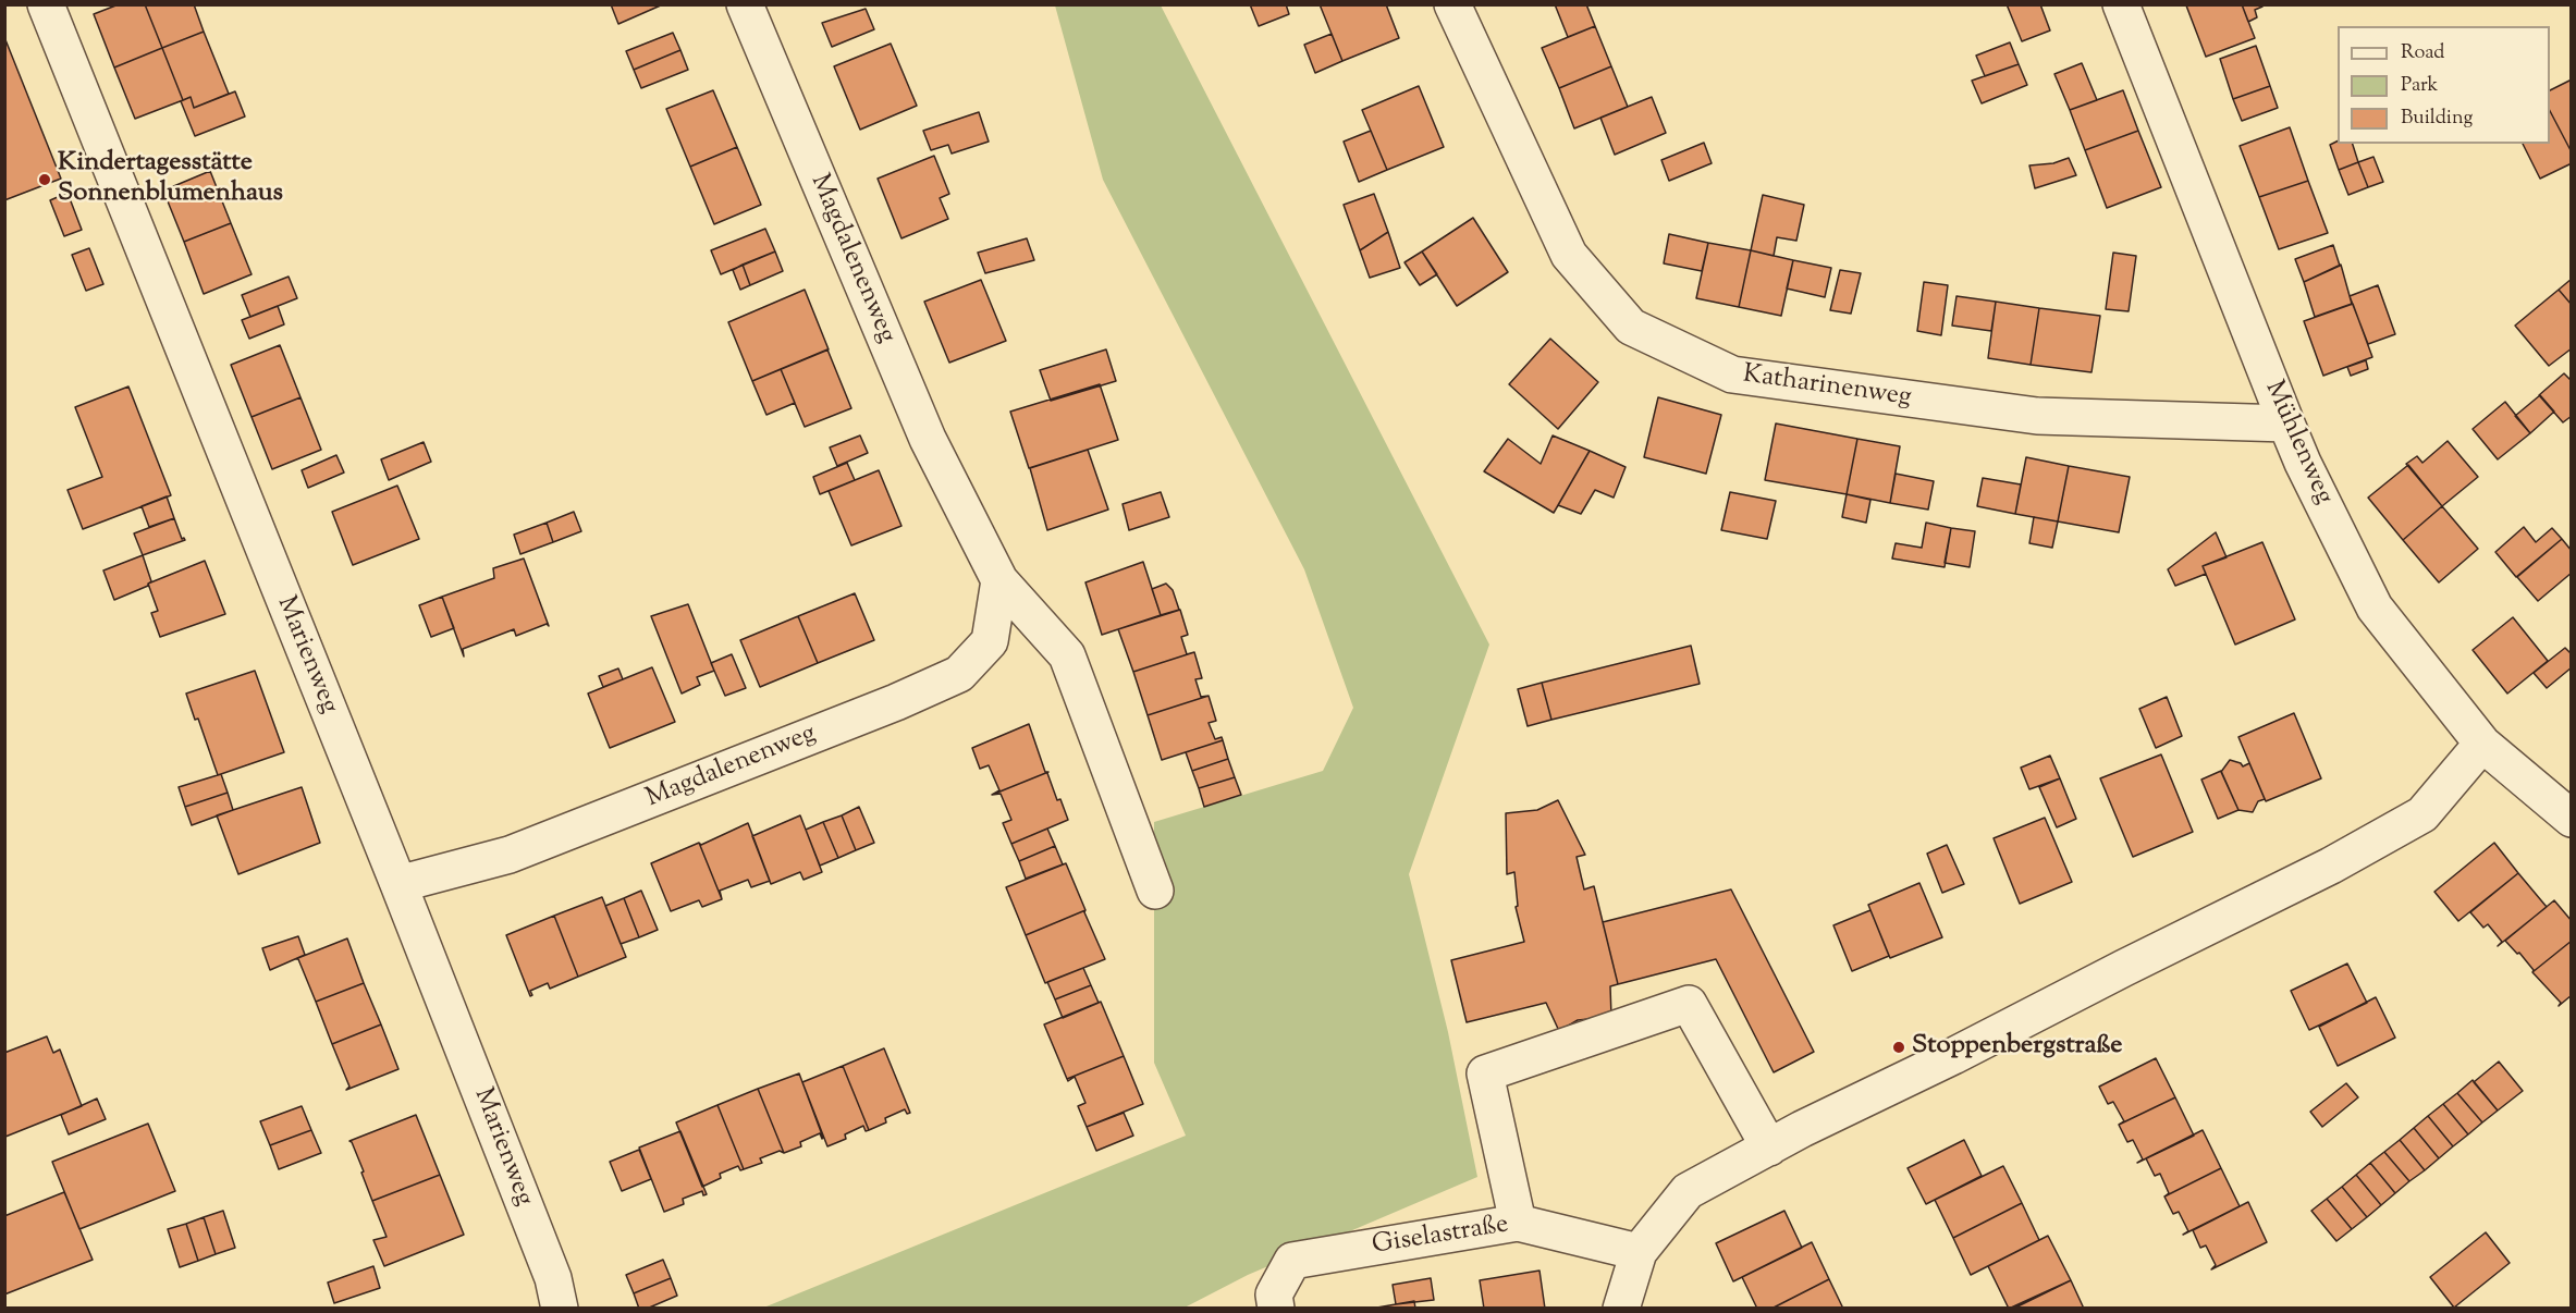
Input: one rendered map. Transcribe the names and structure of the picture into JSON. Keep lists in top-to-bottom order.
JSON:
{
  "streets": {
    "street": [
      "Magdalenenweg",
      "Katharinenweg",
      "Mühlenweg",
      "Marienweg",
      "Giselastraße"
    ]
  },
  "crossings": [
    ["Magdalenenweg", "Marienweg"],
    ["Katharinenweg", "Mühlenweg"]
  ],
  "places": ["Kindertagesstätte Sonnenblumenhaus", "Stoppenbergstraße"],
  "legend": ["Road", "Park", "Building"]
}
